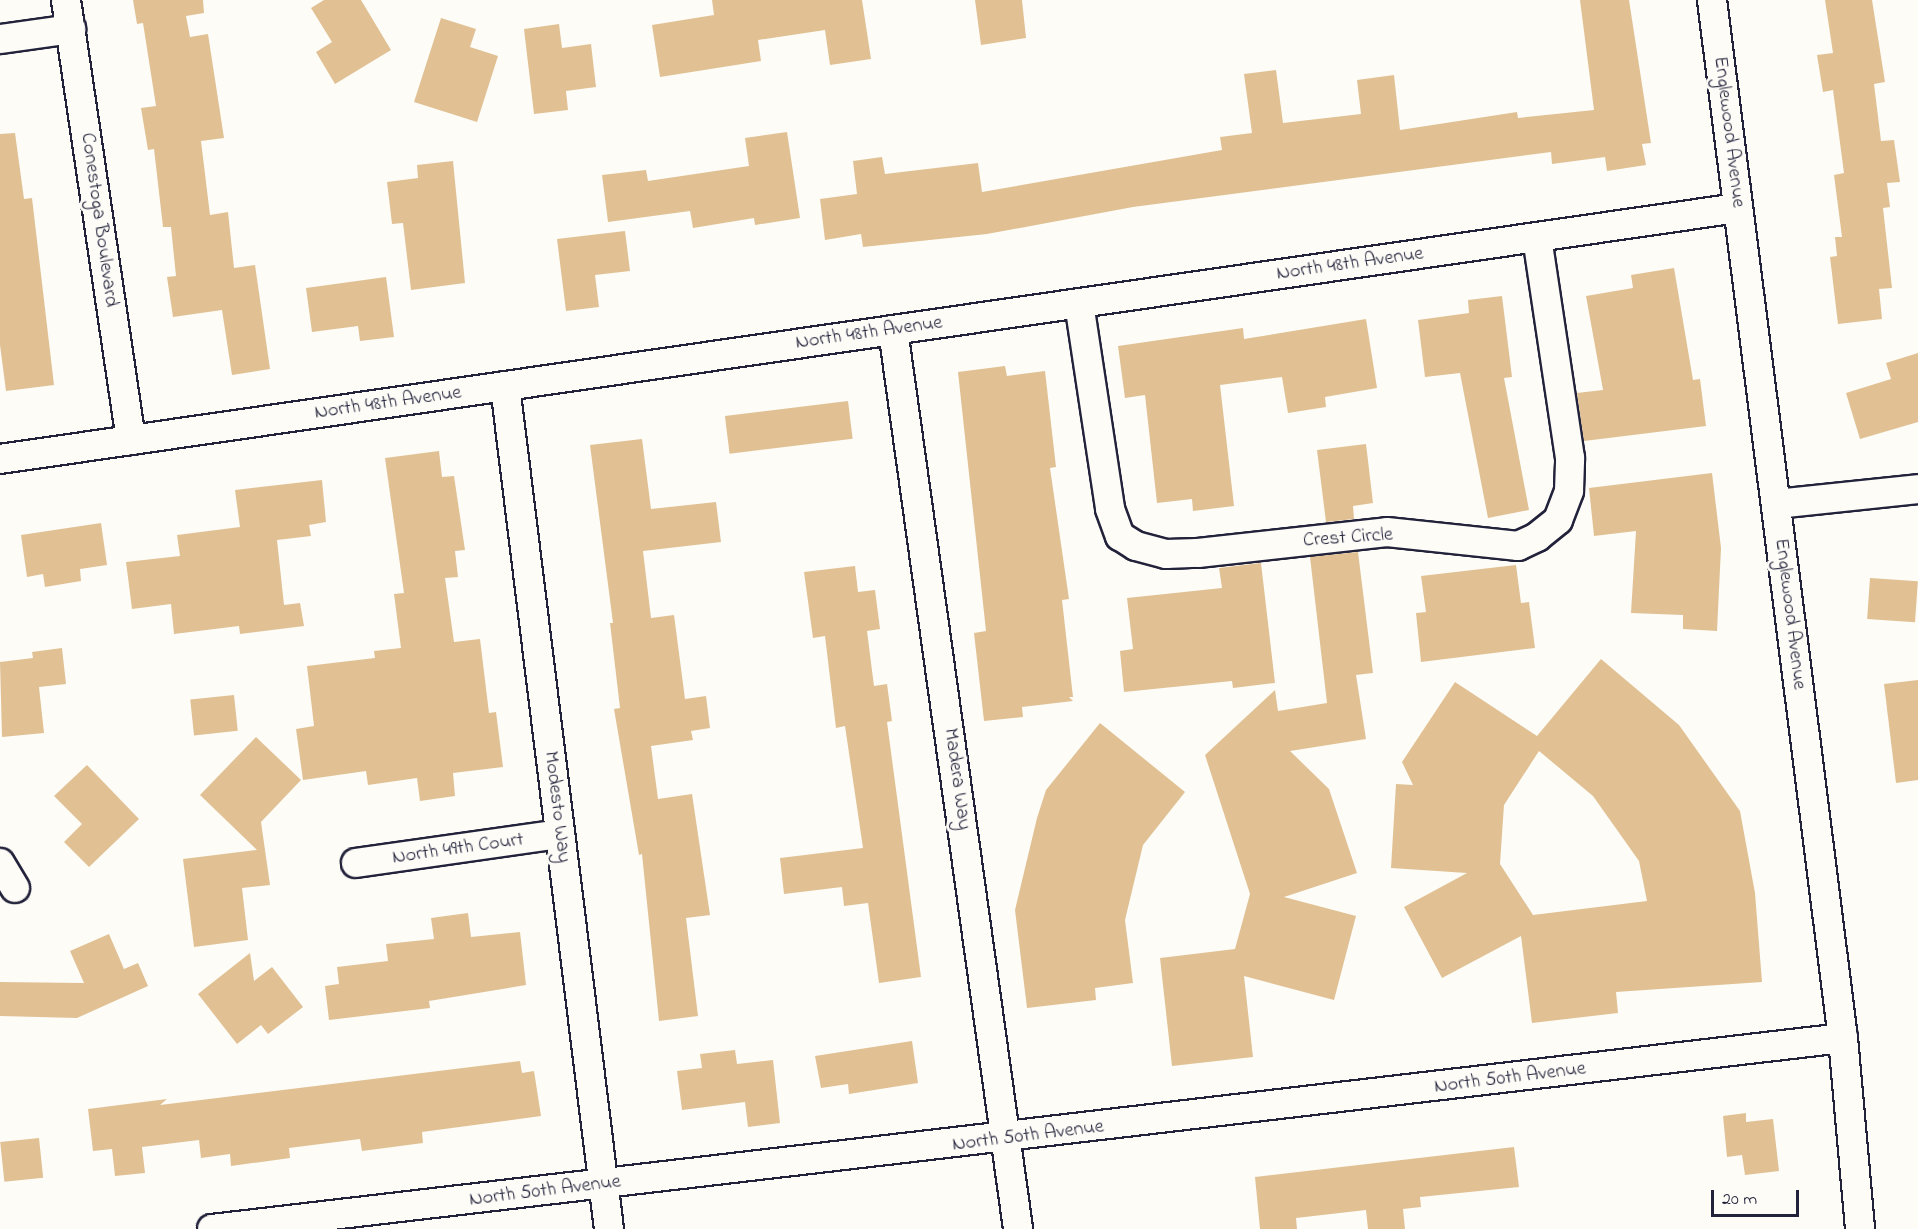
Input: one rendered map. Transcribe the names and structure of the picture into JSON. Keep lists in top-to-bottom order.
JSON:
{
  "streets": {
    "street": [
      "Englewood Avenue",
      "Conestoga Boulevard",
      "North 48th Avenue",
      "Crest Circle",
      "Madera Way",
      "Modesto Way",
      "North 49th Court",
      "North 50th Avenue"
    ]
  },
  "crossings": [
    ["Englewood Avenue", "North 48th Avenue"],
    ["Englewood Avenue", "North 50th Avenue"],
    ["Conestoga Boulevard", "North 48th Avenue"],
    ["North 48th Avenue", "Crest Circle"],
    ["North 48th Avenue", "Madera Way"],
    ["North 48th Avenue", "Modesto Way"],
    ["Madera Way", "North 50th Avenue"],
    ["Modesto Way", "North 49th Court"],
    ["Modesto Way", "North 50th Avenue"]
  ],
  "scale_bar": "20 m"
}
